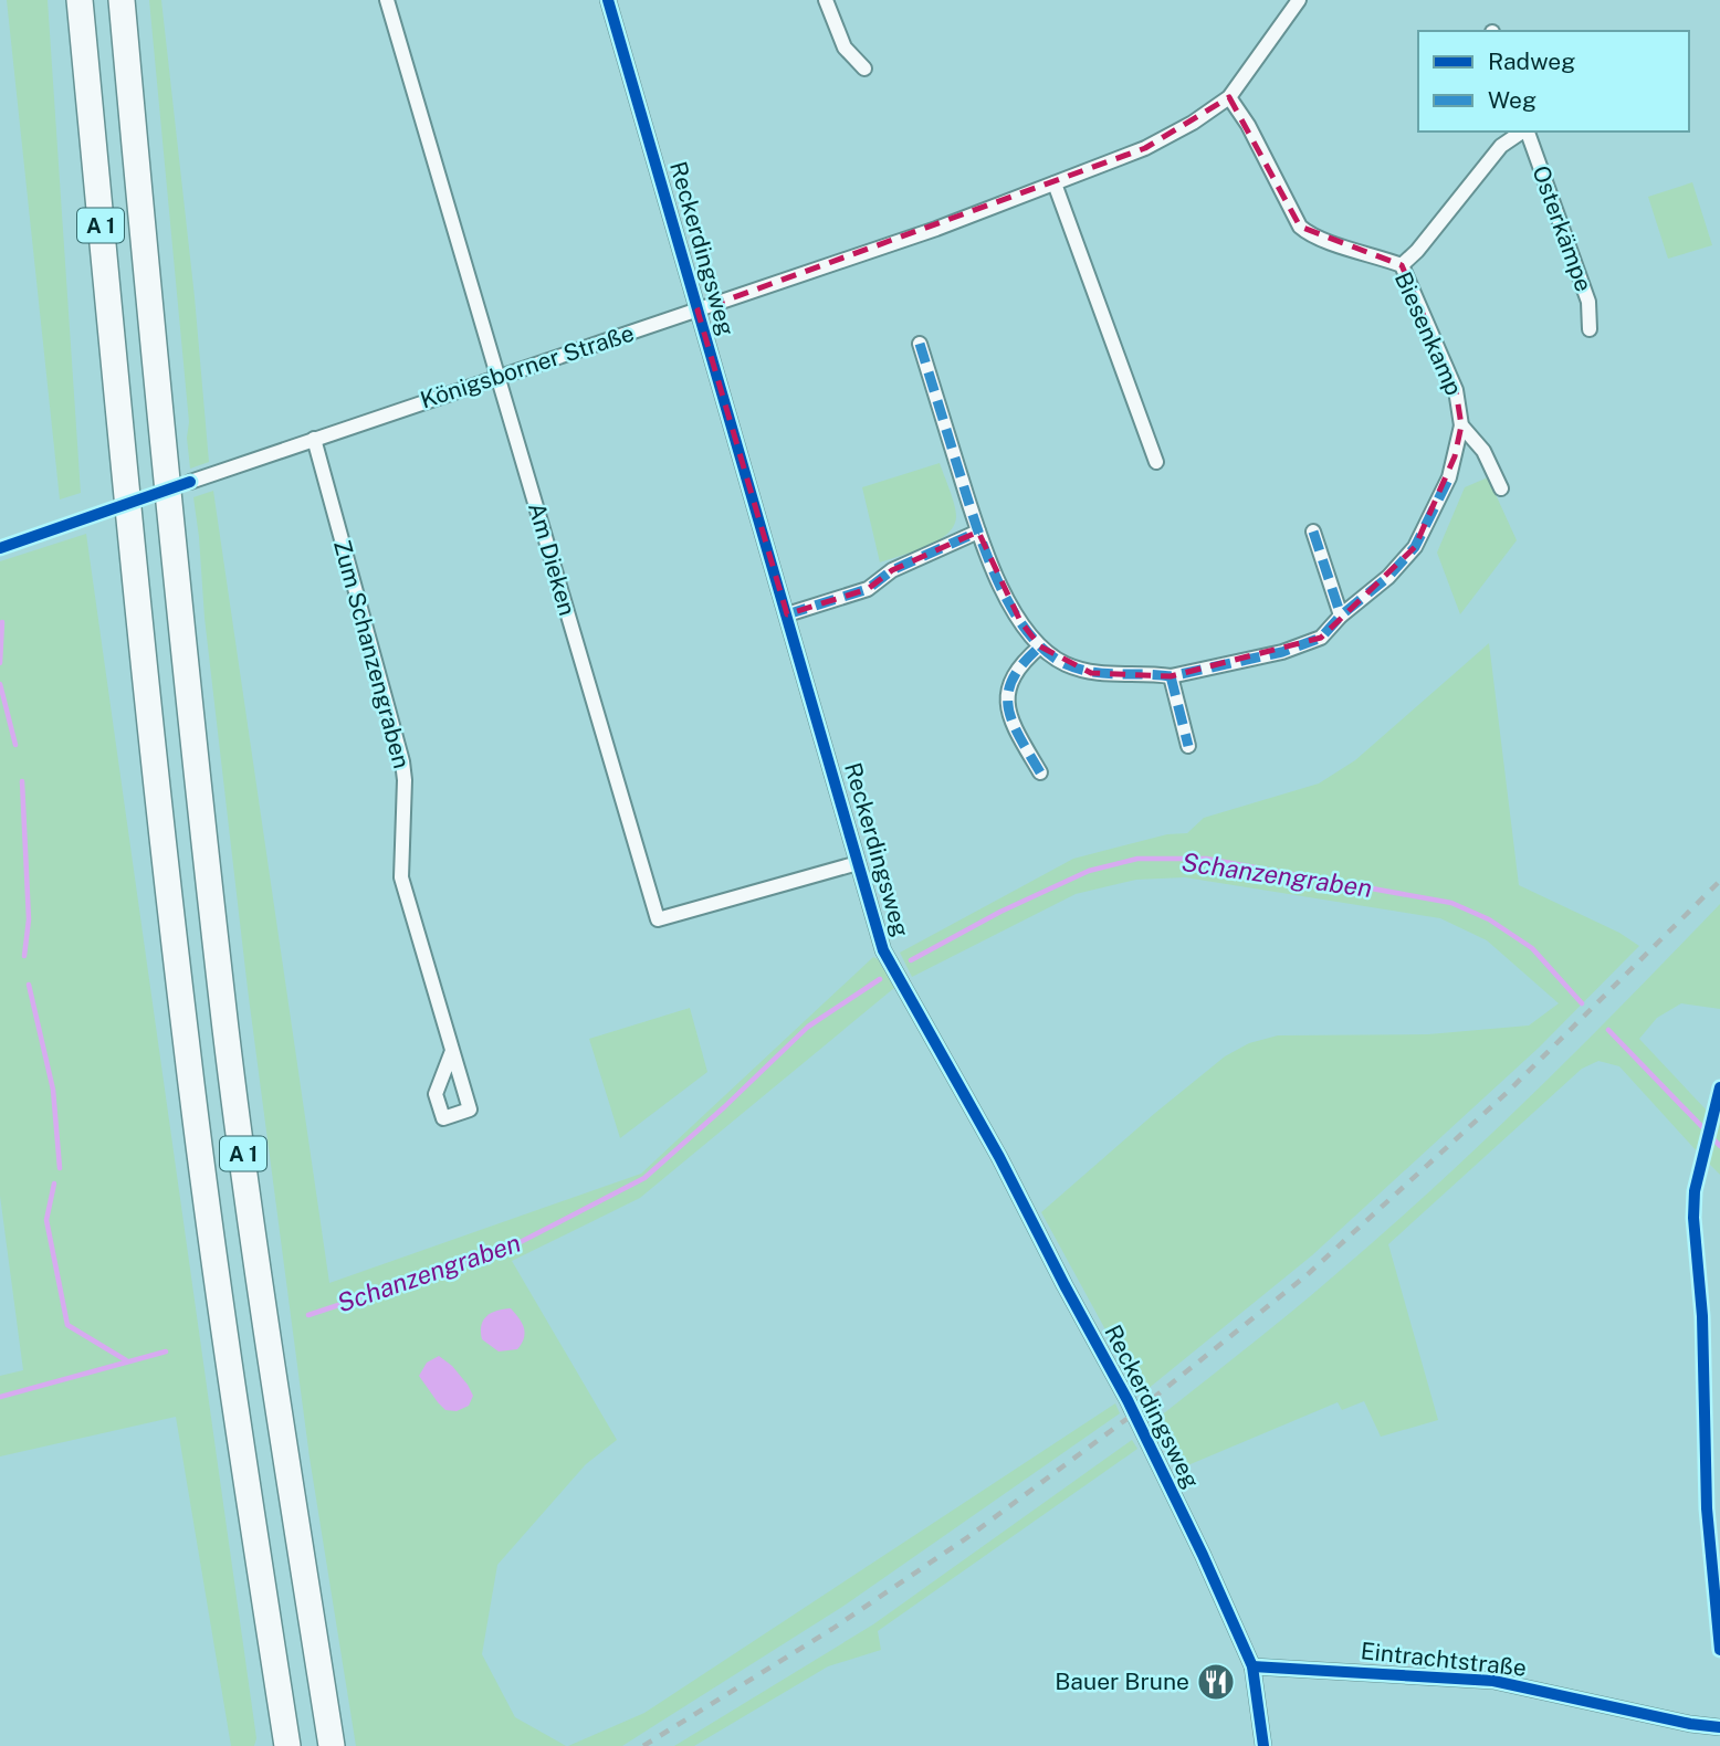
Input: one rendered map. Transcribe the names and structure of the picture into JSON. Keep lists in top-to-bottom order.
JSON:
{
  "streets": {
    "highway": ["A 1"],
    "street": [
      "Osterkämpe",
      "Reckerdingsweg",
      "Biesenkamp",
      "Königsborner Straße",
      "Am Dieken",
      "Zum Schanzengraben",
      "Eintrachtstraße"
    ]
  },
  "crossings": [
    ["Osterkämpe", "Biesenkamp"],
    ["Reckerdingsweg", "Königsborner Straße"],
    ["Reckerdingsweg", "Am Dieken"],
    ["Reckerdingsweg", "Eintrachtstraße"],
    ["Biesenkamp", "Königsborner Straße"],
    ["Königsborner Straße", "Am Dieken"],
    ["Königsborner Straße", "Zum Schanzengraben"]
  ],
  "water": ["Schanzengraben"],
  "places": {
    "restaurant": ["Bauer Brune"]
  },
  "legend": ["Radweg", "Weg"]
}
